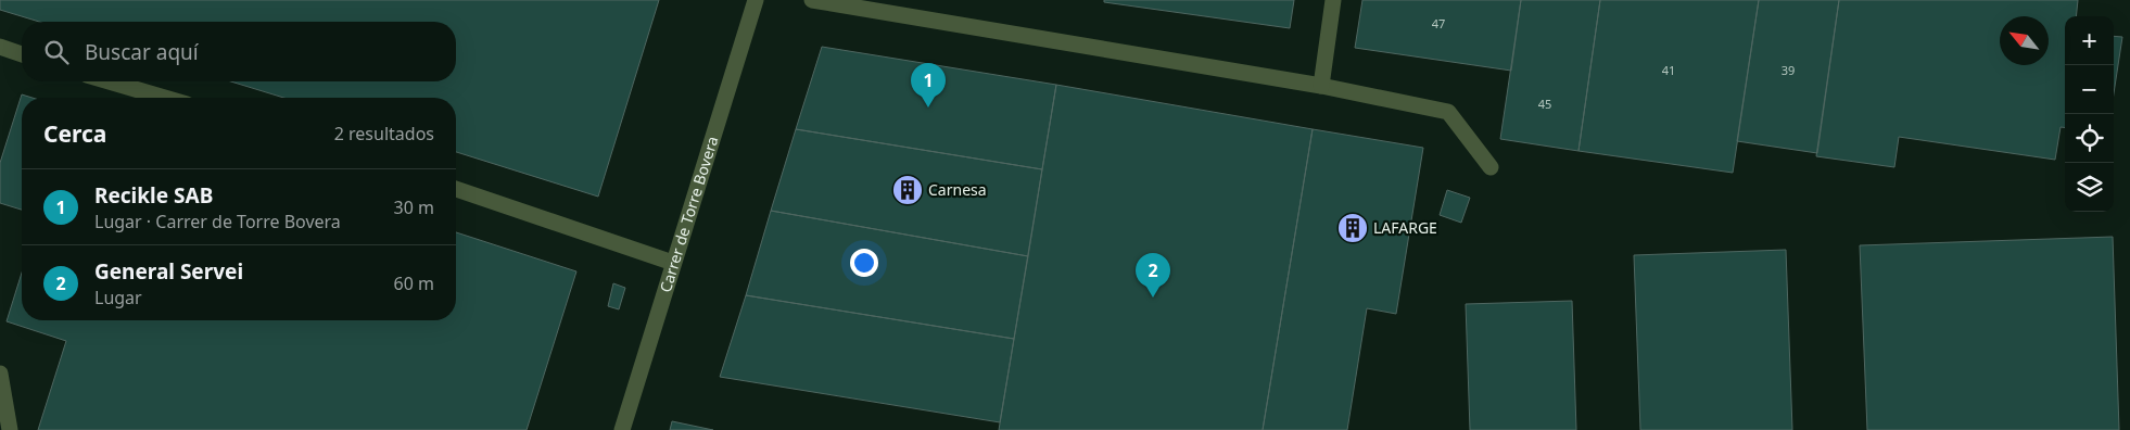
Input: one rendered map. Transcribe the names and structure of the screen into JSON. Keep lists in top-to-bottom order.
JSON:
{
  "streets": {
    "street": ["Carrer de Torre Bovera"]
  },
  "places": {
    "building": ["Carnesa", "LAFARGE"]
  },
  "house_numbers": [
    "47",
    "41",
    "39",
    "45"
  ],
  "north": "top left",
  "page": {
    "map_buttons": ["+", "−"],
    "search": "Buscar aquí",
    "pins": ["1", "2"],
    "heading": ["Cerca", "2 resultados"],
    "list": [
      {
        "mark": "1",
        "name": "Recikle SAB",
        "note": "Lugar · Carrer de Torre Bovera",
        "value": "30 m"
      },
      {
        "mark": "2",
        "name": "General Servei",
        "note": "Lugar",
        "value": "60 m"
      }
    ]
  }
}
